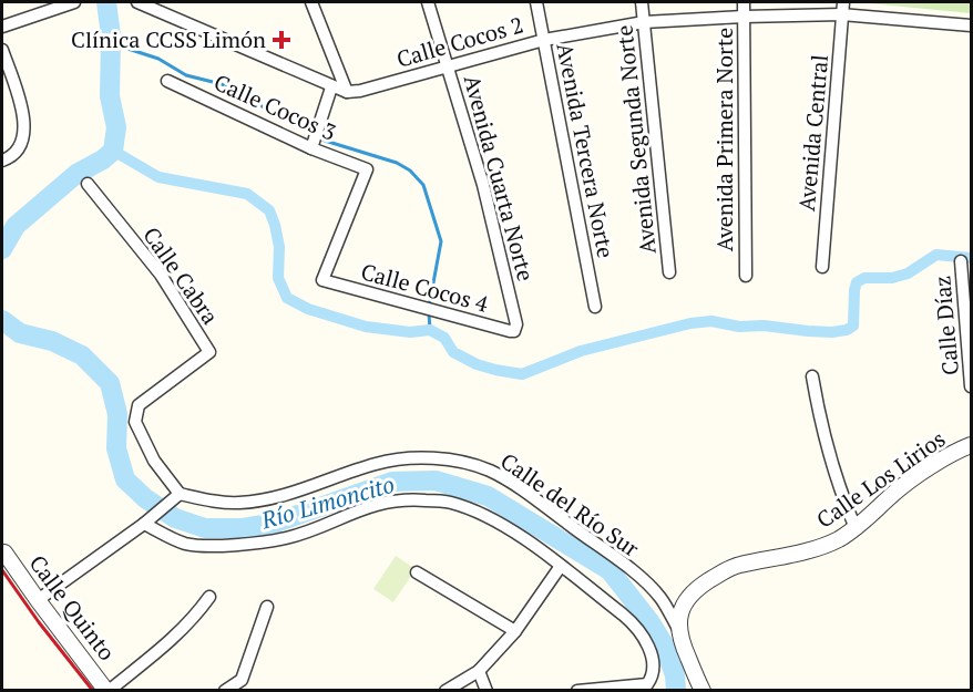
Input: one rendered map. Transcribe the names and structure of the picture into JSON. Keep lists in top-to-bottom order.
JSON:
{
  "streets": {
    "street": [
      "Calle Cocos 2",
      "Calle Cocos 3",
      "Avenida Central",
      "Avenida Segunda Norte",
      "Avenida Primera Norte",
      "Avenida Tercera Norte",
      "Avenida Cuarta Norte",
      "Calle Cabra",
      "Calle Cocos 4",
      "Calle Díaz",
      "Calle Los Lirios",
      "Calle del Río Sur",
      "Calle Quinto"
    ]
  },
  "crossings": [
    ["Calle Cocos 2", "Avenida Central"],
    ["Calle Cocos 2", "Avenida Segunda Norte"],
    ["Calle Cocos 2", "Avenida Primera Norte"],
    ["Calle Cocos 2", "Avenida Tercera Norte"],
    ["Calle Cocos 2", "Avenida Cuarta Norte"],
    ["Calle Cocos 3", "Calle Cocos 4"],
    ["Avenida Cuarta Norte", "Calle Cocos 4"],
    ["Calle Cabra", "Calle del Río Sur"],
    ["Calle Los Lirios", "Calle del Río Sur"]
  ],
  "water": ["Río Limoncito"],
  "places": {
    "health": ["Clínica CCSS Limón"]
  }
}
